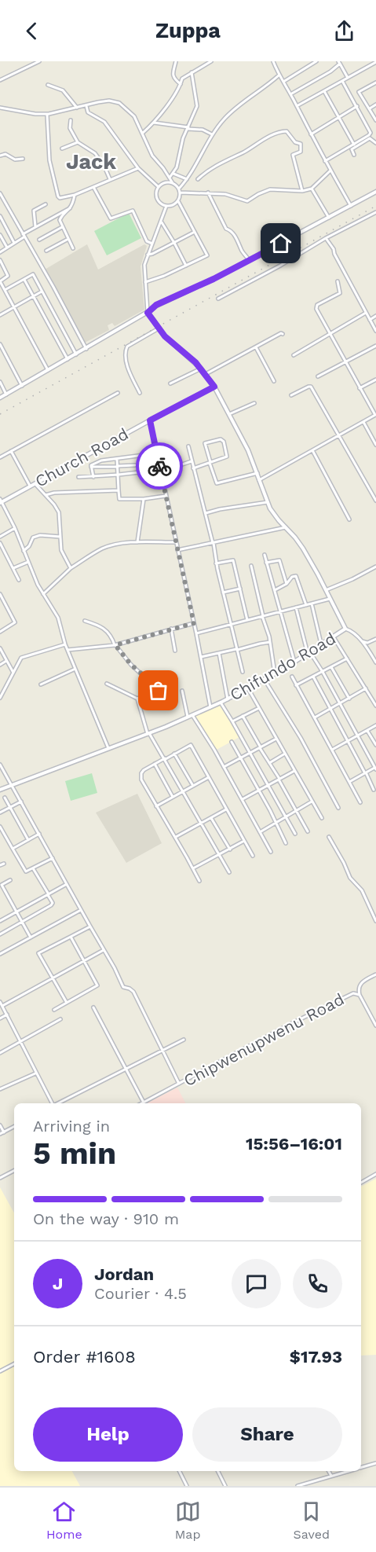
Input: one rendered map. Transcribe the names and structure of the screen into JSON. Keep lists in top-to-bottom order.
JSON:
{
  "streets": {
    "street": ["Church Road", "Chifundo Road", "Chipwenupwenu Road"]
  },
  "crossings": [
    ["Church Road", "Chifundo Road"]
  ],
  "districts": ["Jack"],
  "page": {
    "header": "Zuppa",
    "heading": ["5 min", "Arriving in", "15:56–16:01"],
    "panel": [
      "Jordan",
      "Courier · 4.5",
      "Order #1608",
      "$17.93"
    ],
    "bar": "On the way · 910 m",
    "round": "J",
    "buttons": ["Help", "Share"],
    "tabs": ["Home", "Map", "Saved"]
  }
}
